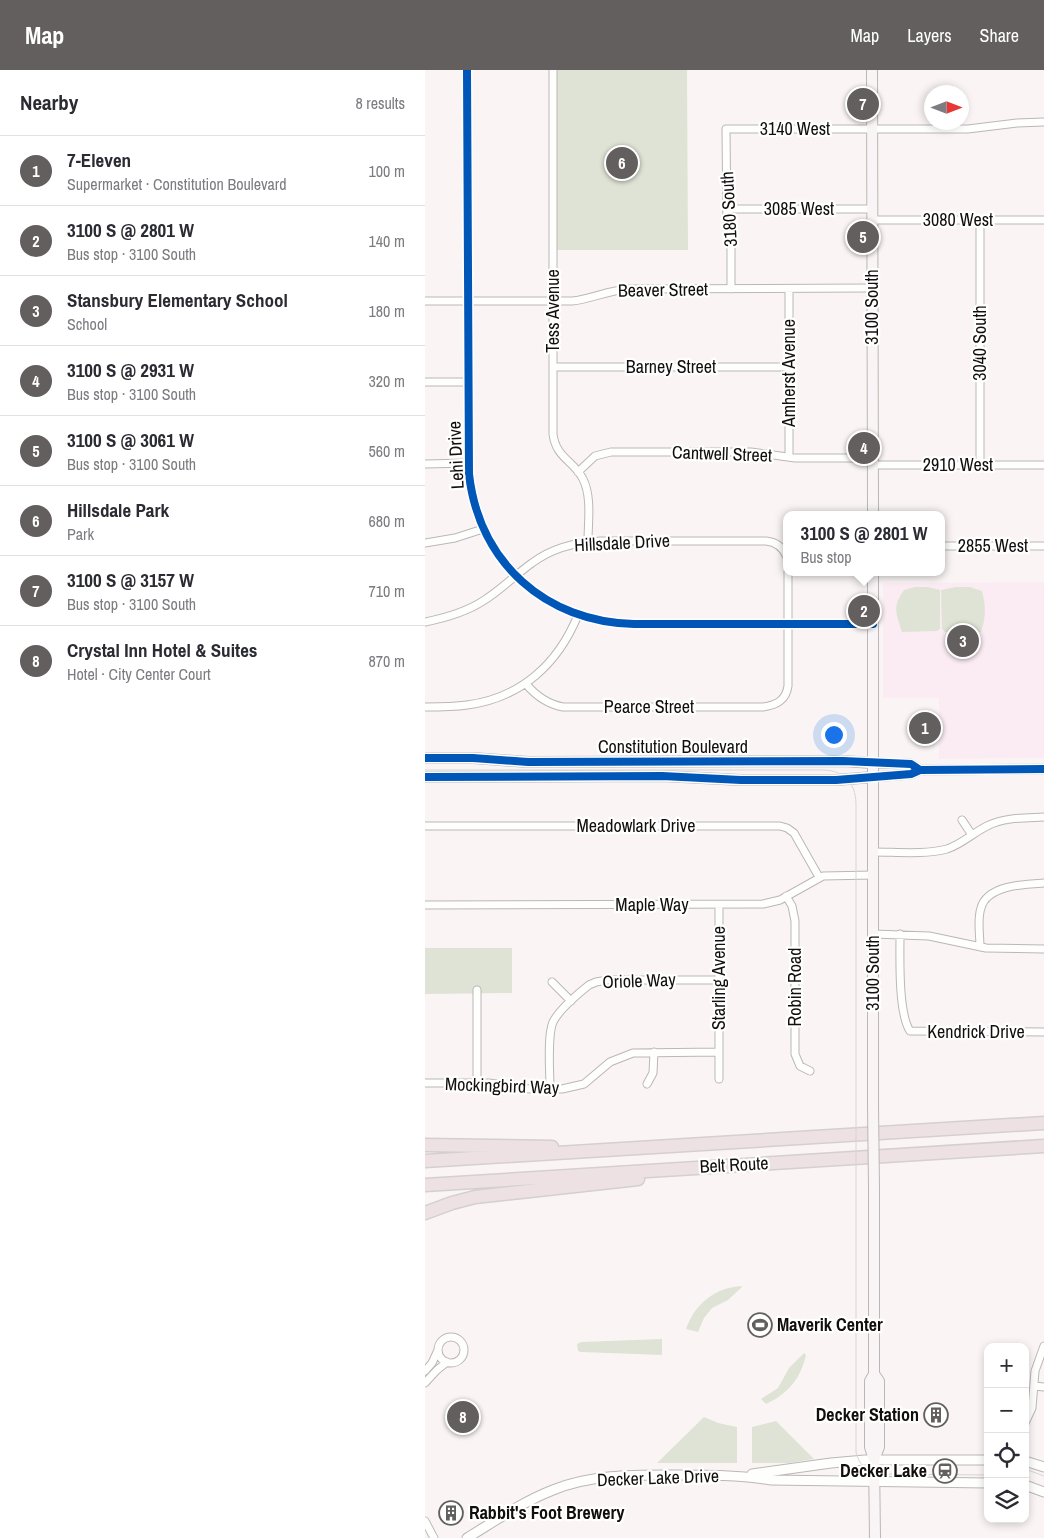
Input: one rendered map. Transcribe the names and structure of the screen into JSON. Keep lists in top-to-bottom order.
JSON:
{
  "streets": {
    "highway": ["Belt Route"],
    "main road": ["3100 South", "Constitution Boulevard"],
    "street": [
      "3140 West",
      "3180 South",
      "3085 West",
      "3080 West",
      "Beaver Street",
      "Tess Avenue",
      "3040 South",
      "Barney Street",
      "Amherst Avenue",
      "Cantwell Street",
      "Lehi Drive",
      "2910 West",
      "Hillsdale Drive",
      "2855 West",
      "Pearce Street",
      "Meadowlark Drive",
      "Maple Way",
      "Starling Avenue",
      "Oriole Way",
      "Robin Road",
      "Kendrick Drive",
      "Mockingbird Way",
      "Decker Lake Drive"
    ]
  },
  "crossings": [
    ["3140 West", "3180 South"],
    ["3140 West", "3100 South"],
    ["3180 South", "3085 West"],
    ["3180 South", "Beaver Street"],
    ["3085 West", "3080 West"],
    ["3085 West", "3100 South"],
    ["3080 West", "3100 South"],
    ["3080 West", "3040 South"],
    ["Beaver Street", "3100 South"],
    ["Beaver Street", "Tess Avenue"],
    ["Beaver Street", "Amherst Avenue"],
    ["Beaver Street", "Lehi Drive"],
    ["3100 South", "Cantwell Street"],
    ["3100 South", "Lehi Drive"],
    ["3100 South", "2910 West"],
    ["3100 South", "Constitution Boulevard"],
    ["3100 South", "Maple Way"],
    ["3100 South", "Decker Lake Drive"],
    ["Tess Avenue", "Barney Street"],
    ["Tess Avenue", "Cantwell Street"],
    ["Tess Avenue", "Hillsdale Drive"],
    ["3040 South", "2910 West"],
    ["Barney Street", "Amherst Avenue"],
    ["Amherst Avenue", "Cantwell Street"],
    ["Cantwell Street", "2910 West"],
    ["Lehi Drive", "Hillsdale Drive"],
    ["Lehi Drive", "Pearce Street"],
    ["Meadowlark Drive", "Maple Way"],
    ["Maple Way", "Starling Avenue"],
    ["Maple Way", "Robin Road"],
    ["Starling Avenue", "Oriole Way"],
    ["Starling Avenue", "Mockingbird Way"],
    ["Oriole Way", "Mockingbird Way"]
  ],
  "places": {
    "sports": ["Maverik Center"],
    "building": ["Decker Station", "Rabbit's Foot Brewery"],
    "station": ["Decker Lake"]
  },
  "north": "right",
  "page": {
    "header": "Map",
    "nav": ["Map", "Layers", "Share"],
    "heading": ["Nearby", "8 results"],
    "pins": [
      "7",
      "6",
      "5",
      "4",
      "2",
      "3",
      "1",
      "8"
    ],
    "list": [
      {
        "mark": "1",
        "name": "7-Eleven",
        "note": "Supermarket · Constitution Boulevard",
        "value": "100 m"
      },
      {
        "mark": "2",
        "name": "3100 S @ 2801 W",
        "note": "Bus stop · 3100 South",
        "value": "140 m"
      },
      {
        "mark": "3",
        "name": "Stansbury Elementary School",
        "note": "School",
        "value": "180 m"
      },
      {
        "mark": "4",
        "name": "3100 S @ 2931 W",
        "note": "Bus stop · 3100 South",
        "value": "320 m"
      },
      {
        "mark": "5",
        "name": "3100 S @ 3061 W",
        "note": "Bus stop · 3100 South",
        "value": "560 m"
      },
      {
        "mark": "6",
        "name": "Hillsdale Park",
        "note": "Park",
        "value": "680 m"
      },
      {
        "mark": "7",
        "name": "3100 S @ 3157 W",
        "note": "Bus stop · 3100 South",
        "value": "710 m"
      },
      {
        "mark": "8",
        "name": "Crystal Inn Hotel & Suites",
        "note": "Hotel · City Center Court",
        "value": "870 m"
      }
    ],
    "popup": ["3100 S @ 2801 W", "Bus stop"],
    "map_buttons": ["+", "−"]
  }
}
